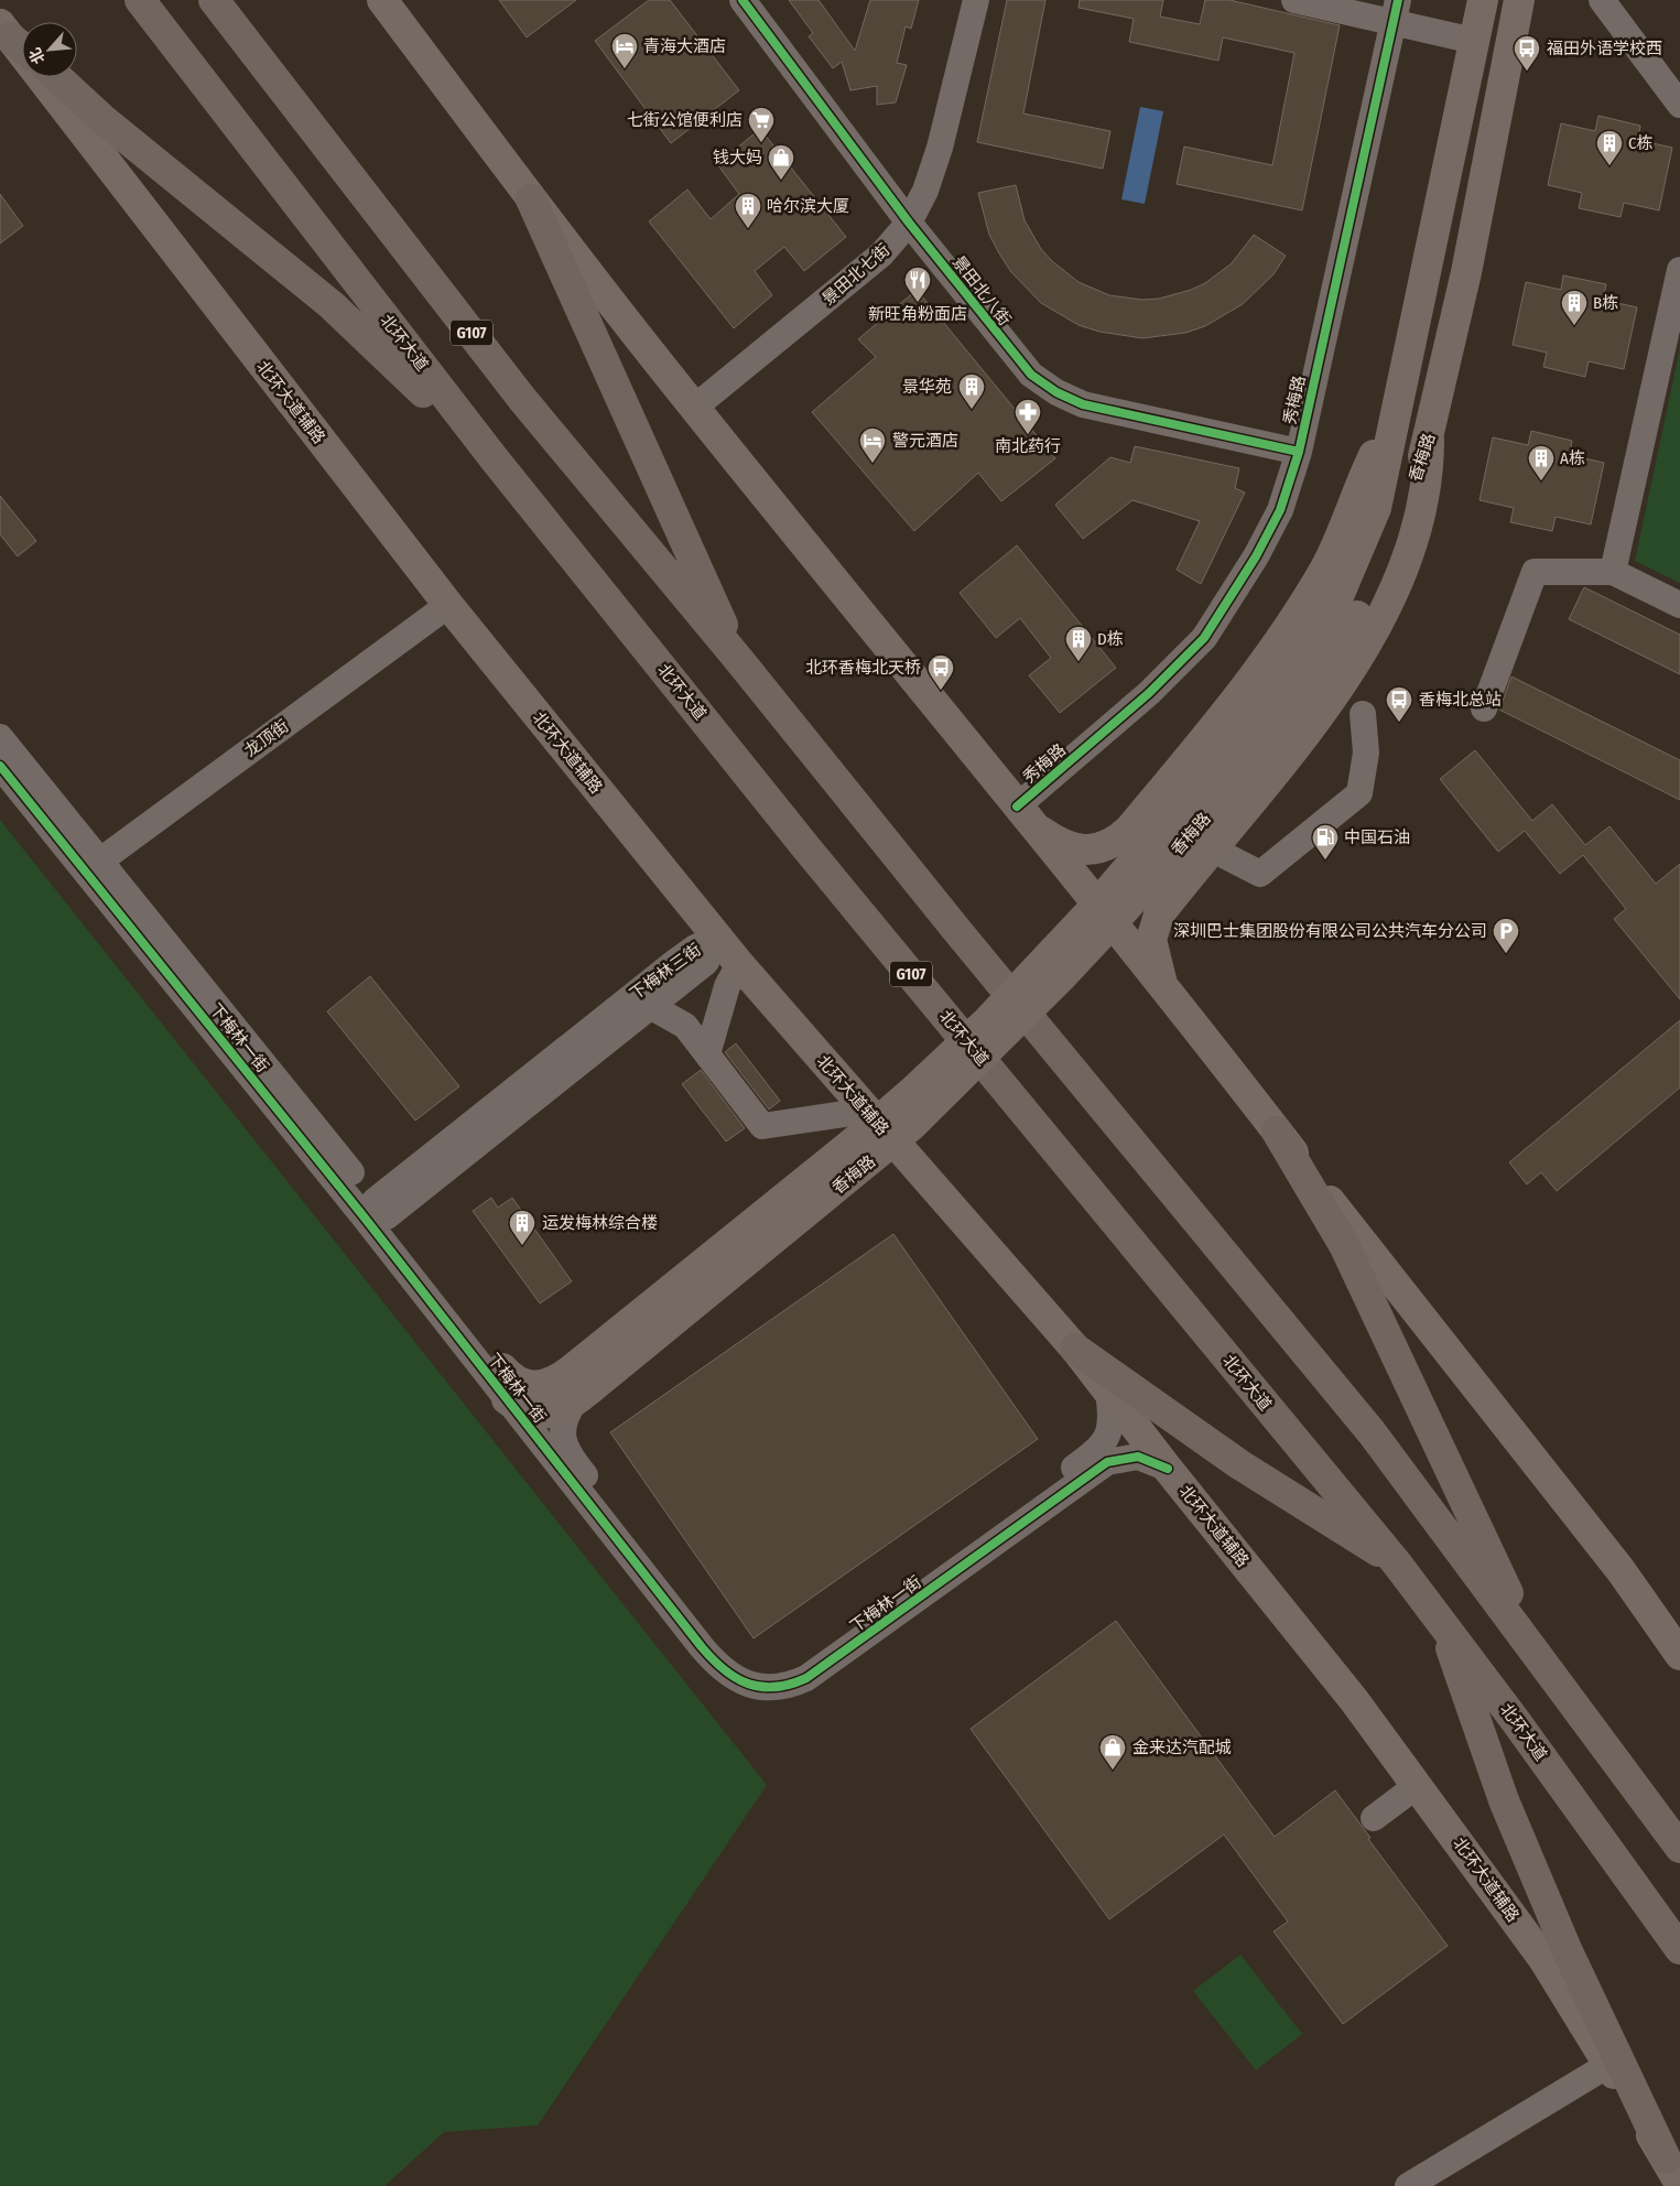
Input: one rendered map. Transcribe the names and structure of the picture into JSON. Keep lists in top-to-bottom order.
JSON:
{
  "streets": {
    "highway": ["G107", "北环大道"],
    "main road": ["北环大道辅路", "香梅路"],
    "street": [
      "景田北七街",
      "景田北八街",
      "秀梅路",
      "龙顶街",
      "下梅林三街",
      "下梅林一街"
    ]
  },
  "crossings": [
    ["景田北七街", "景田北八街"],
    ["景田北八街", "秀梅路"],
    ["北环大道辅路", "龙顶街"],
    ["北环大道辅路", "下梅林三街"],
    ["香梅路", "下梅林一街"],
    ["龙顶街", "下梅林一街"],
    ["下梅林三街", "下梅林一街"]
  ],
  "places": {
    "hotel": ["青海大酒店", "警元酒店"],
    "bus stop": ["福田外语学校西", "北环香梅北天桥", "香梅北总站"],
    "supermarket": ["七街公馆便利店"],
    "building": [
      "C栋",
      "哈尔滨大厦",
      "B栋",
      "景华苑",
      "A栋",
      "D栋",
      "运发梅林综合楼"
    ],
    "shop": ["钱大妈", "金来达汽配城"],
    "restaurant": ["新旺角粉面店"],
    "pharmacy": ["南北药行"],
    "fuel station": ["中国石油"],
    "parking": ["深圳巴士集团股份有限公司公共汽车分公司"]
  },
  "north": "bottom left"
}
